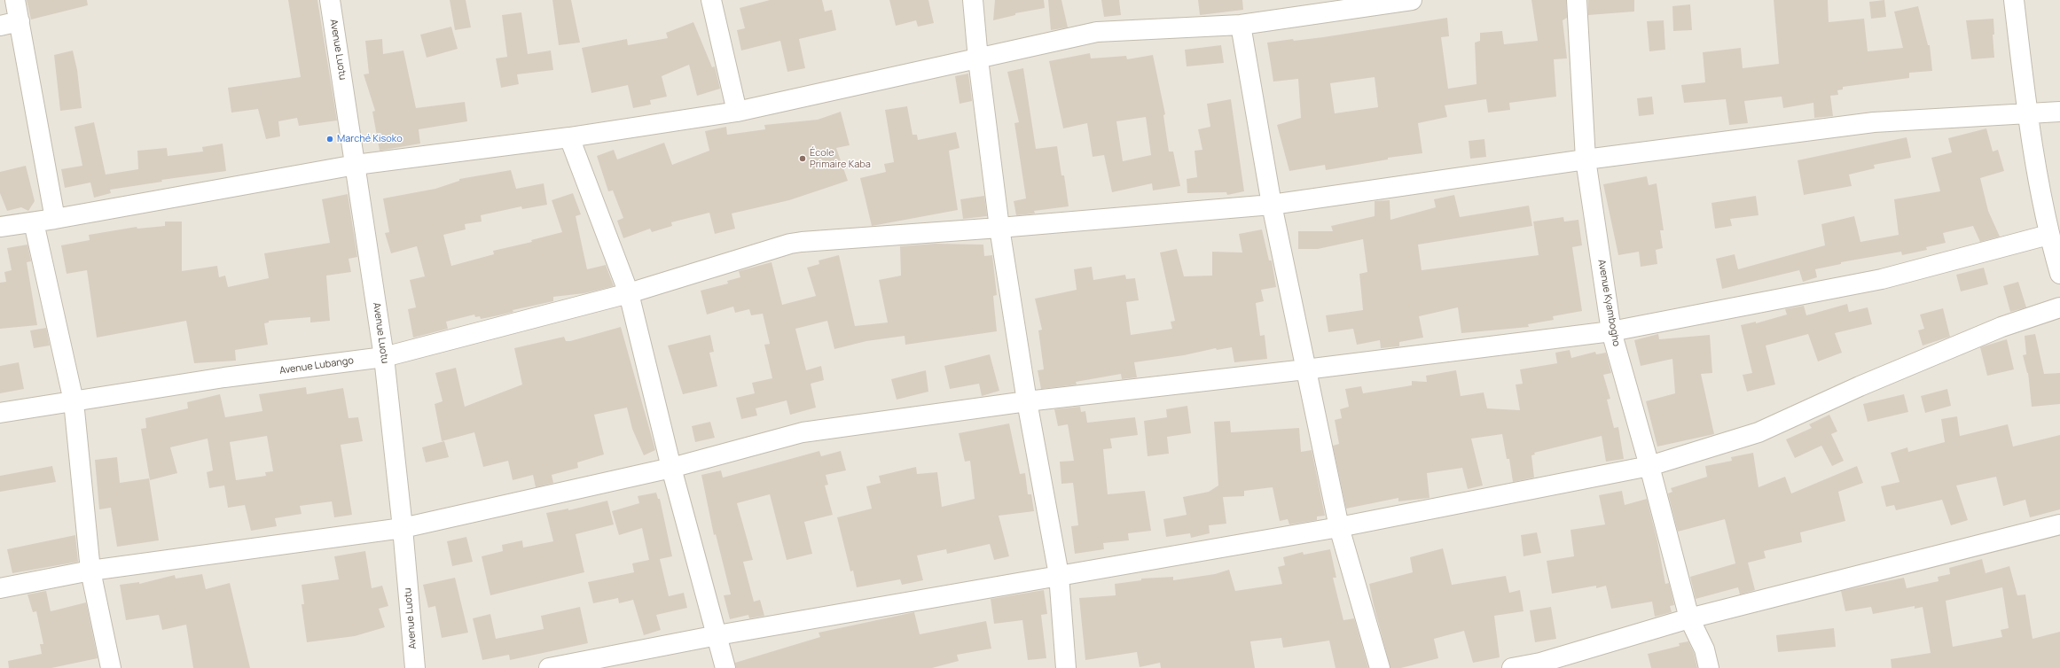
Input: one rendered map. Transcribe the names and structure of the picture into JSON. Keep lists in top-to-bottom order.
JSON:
{
  "streets": {
    "street": ["Avenue Luotu", "Avenue Kyambogho", "Avenue Lubango"]
  },
  "crossings": [
    ["Avenue Luotu", "Avenue Lubango"],
    ["Avenue Kyambogho", "Avenue Lubango"]
  ],
  "places": ["Marché Kisoko", "École Primaire Kaba"]
}
